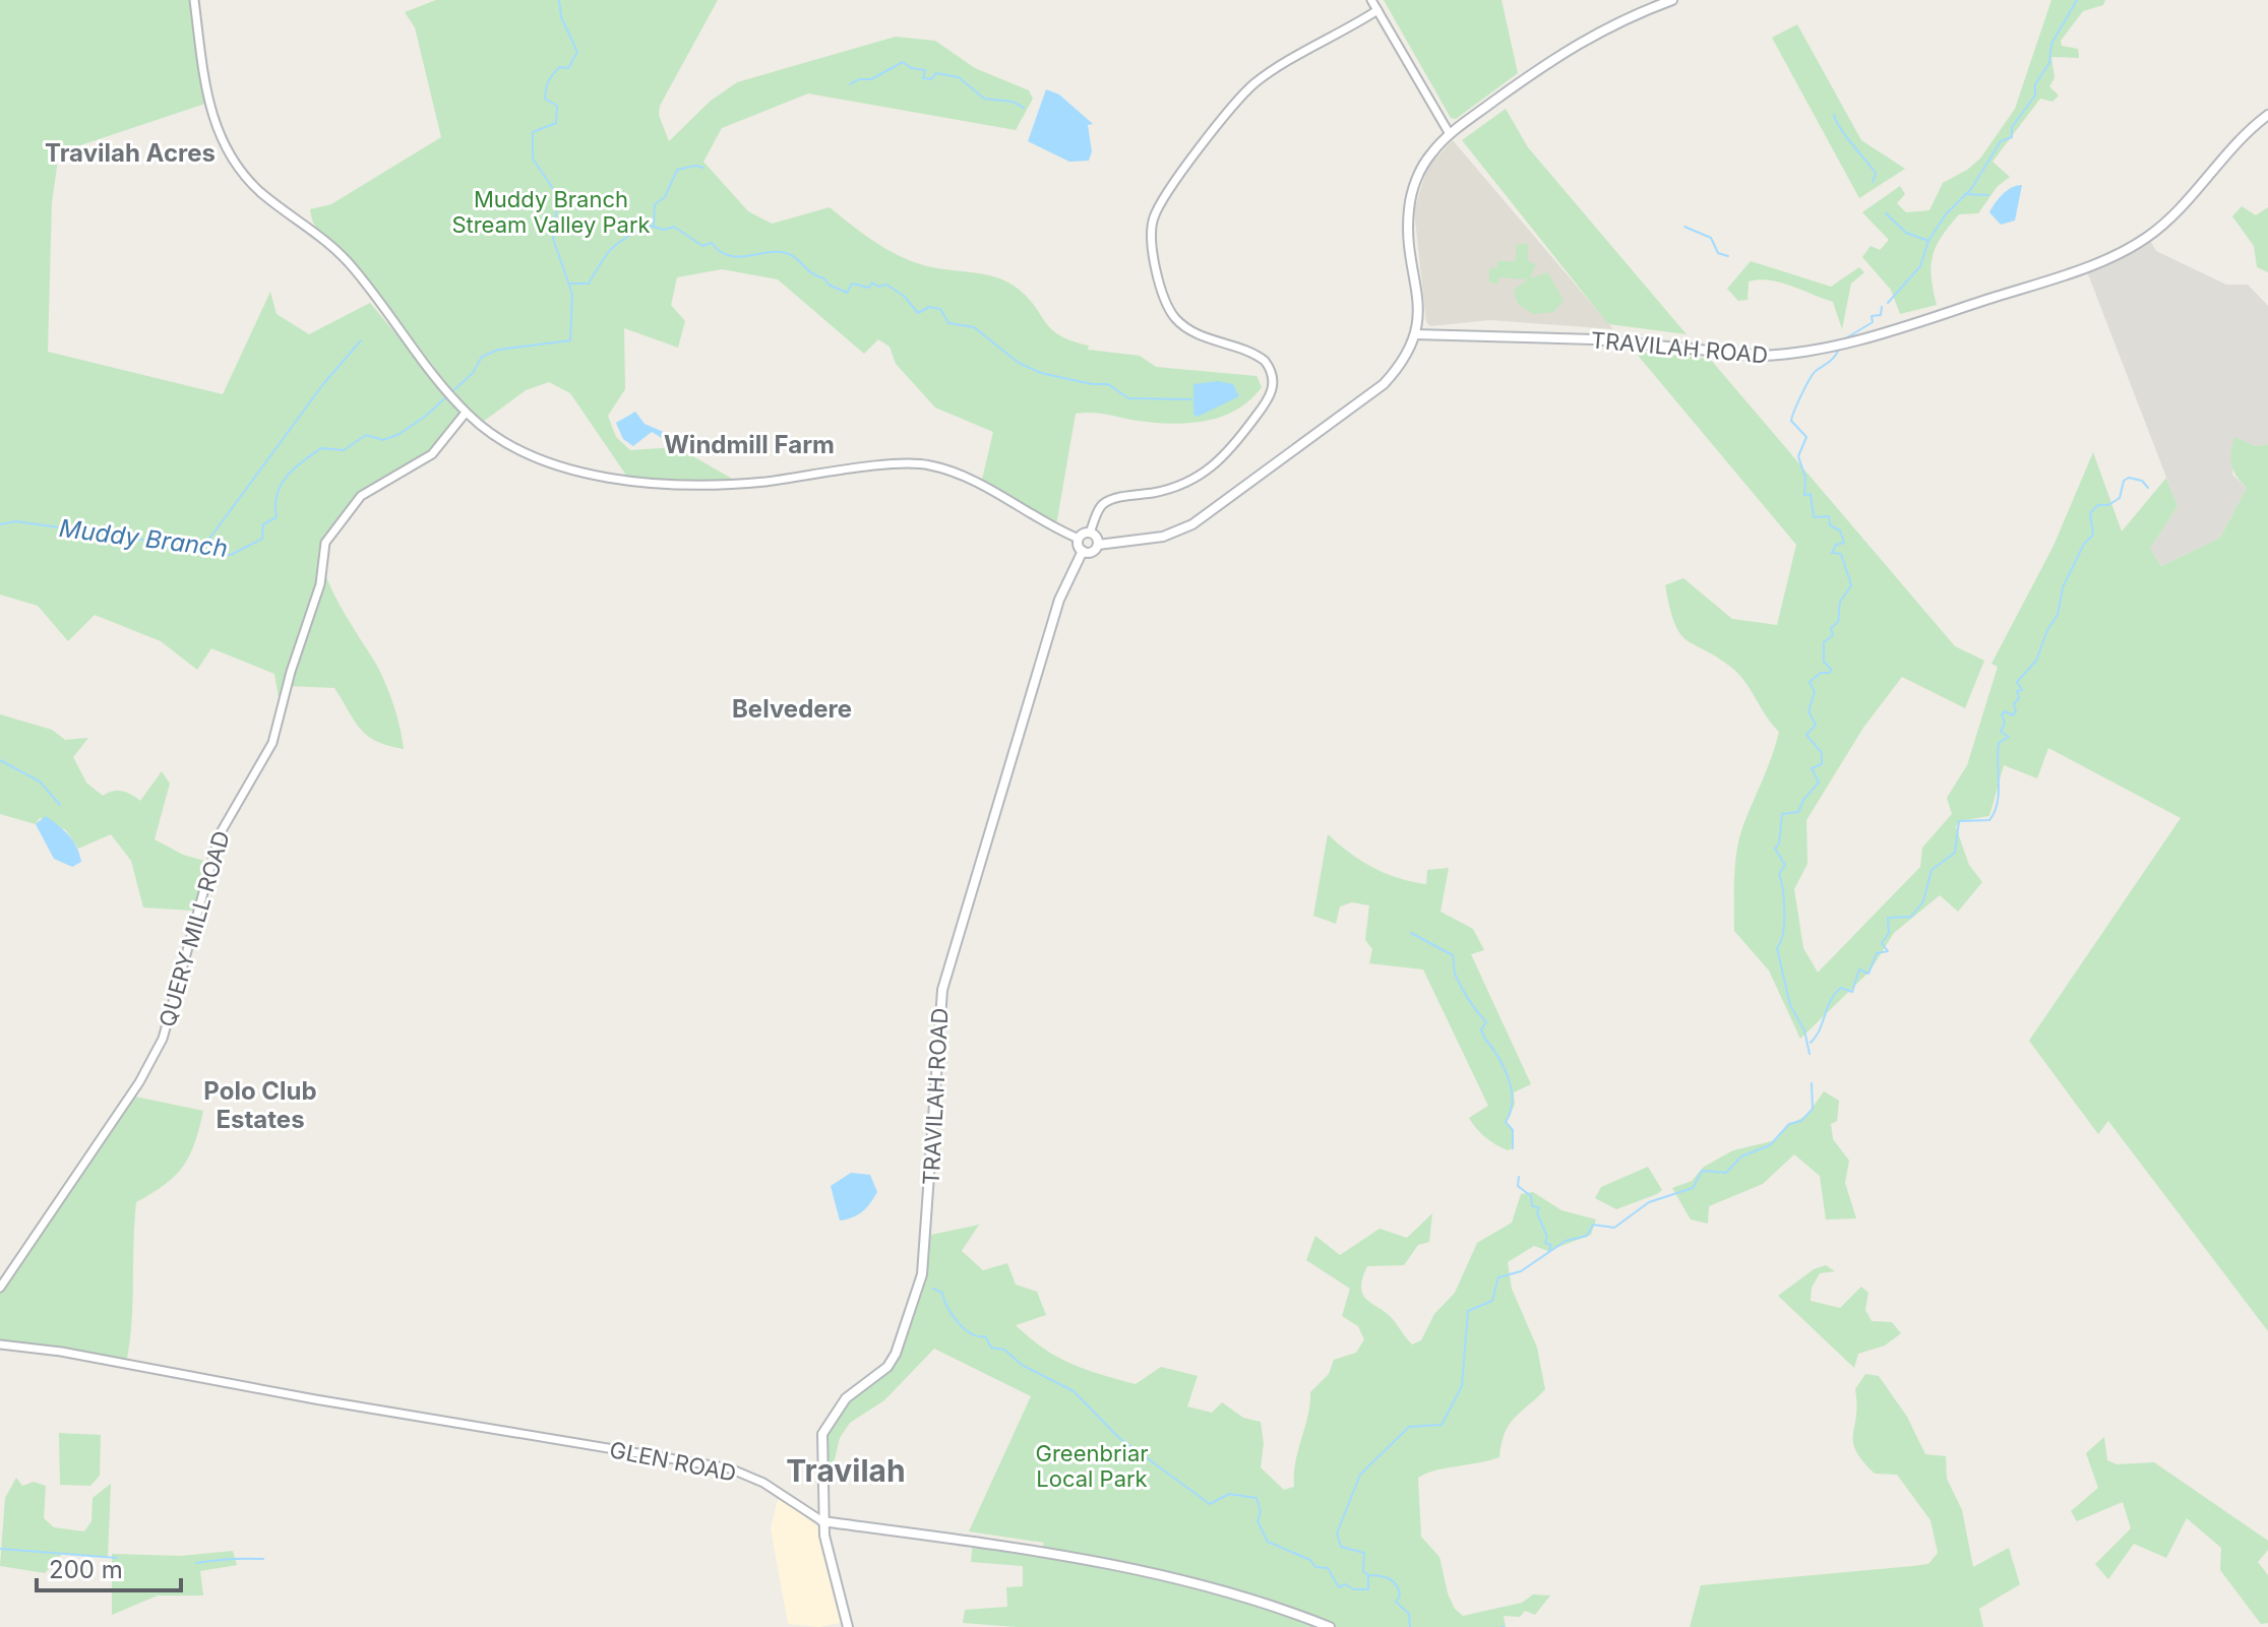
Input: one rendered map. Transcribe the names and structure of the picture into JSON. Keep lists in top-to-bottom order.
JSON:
{
  "streets": {
    "main road": ["TRAVILAH ROAD", "GLEN ROAD"],
    "street": ["QUERY MILL ROAD"]
  },
  "crossings": [
    ["TRAVILAH ROAD", "GLEN ROAD"]
  ],
  "districts": [
    "Travilah Acres",
    "Windmill Farm",
    "Belvedere",
    "Polo Club Estates",
    "Travilah"
  ],
  "water": ["Muddy Branch"],
  "parks": ["Muddy Branch Stream Valley Park", "Greenbriar Local Park"],
  "scale_bar": "200 m"
}
